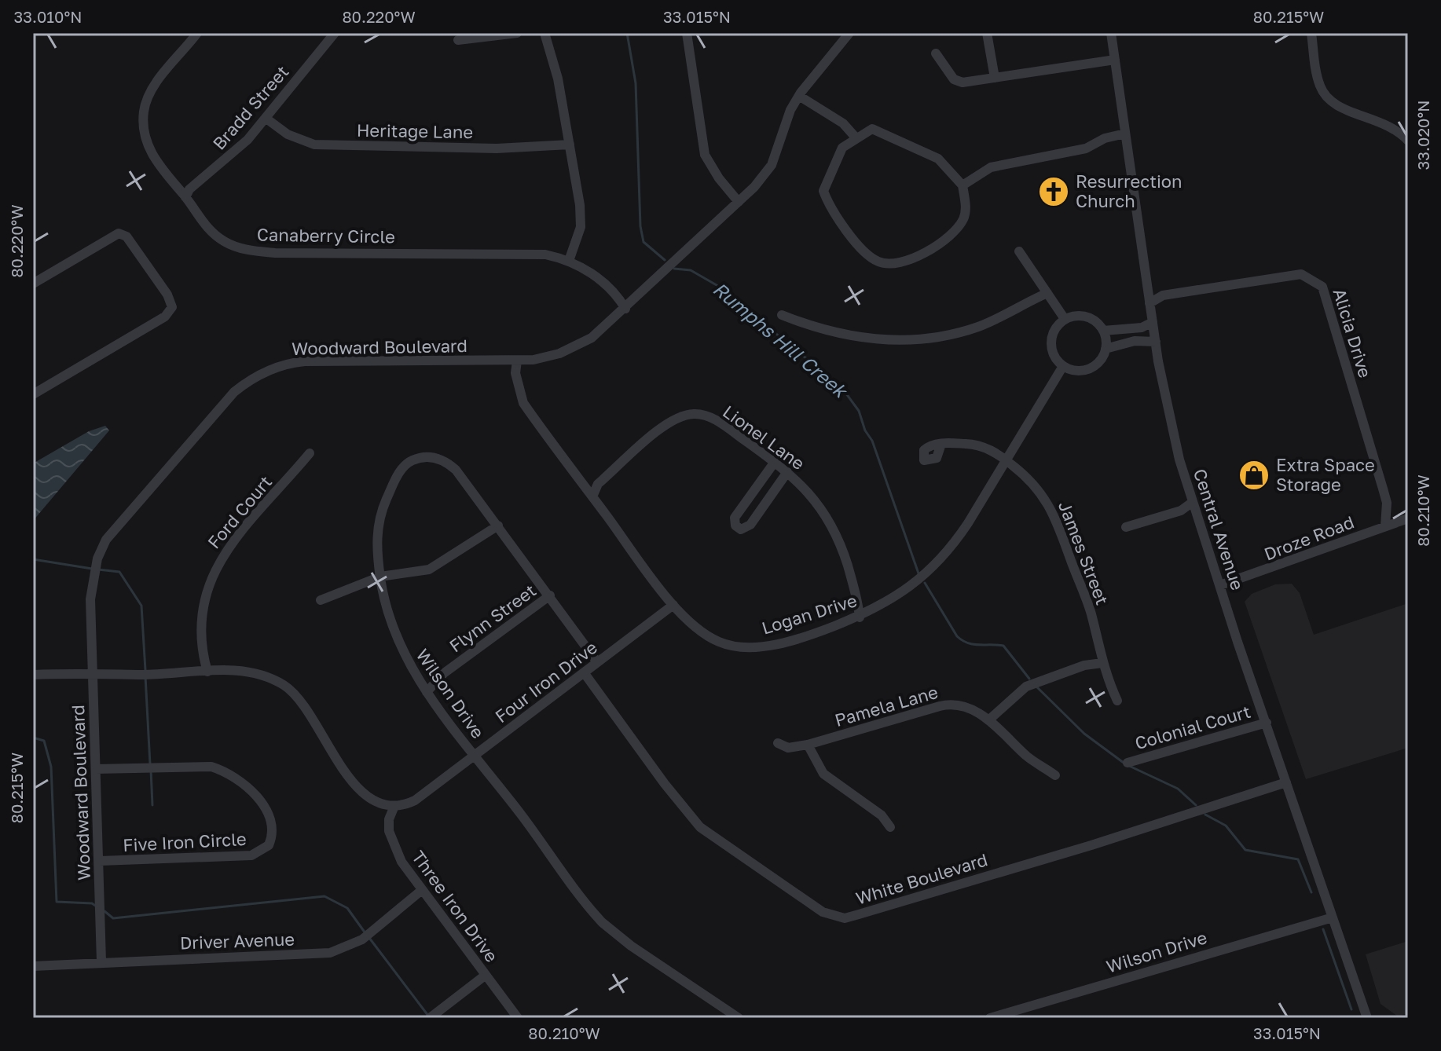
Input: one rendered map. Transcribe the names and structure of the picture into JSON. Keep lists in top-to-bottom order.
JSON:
{
  "streets": {
    "street": [
      "Bradd Street",
      "Heritage Lane",
      "Canaberry Circle",
      "Alicia Drive",
      "Woodward Boulevard",
      "Lionel Lane",
      "Ford Court",
      "Central Avenue",
      "Droze Road",
      "James Street",
      "Logan Drive",
      "Flynn Street",
      "Four Iron Drive",
      "Wilson Drive",
      "Pamela Lane",
      "Colonial Court",
      "Five Iron Circle",
      "White Boulevard",
      "Three Iron Drive",
      "Driver Avenue"
    ]
  },
  "crossings": [
    ["Bradd Street", "Heritage Lane"],
    ["Bradd Street", "Canaberry Circle"],
    ["Canaberry Circle", "Woodward Boulevard"],
    ["Alicia Drive", "Central Avenue"],
    ["Alicia Drive", "Droze Road"],
    ["Woodward Boulevard", "Logan Drive"],
    ["Woodward Boulevard", "Five Iron Circle"],
    ["Woodward Boulevard", "Driver Avenue"],
    ["Lionel Lane", "Logan Drive"],
    ["Central Avenue", "Droze Road"],
    ["Central Avenue", "Wilson Drive"],
    ["Central Avenue", "Colonial Court"],
    ["Central Avenue", "White Boulevard"],
    ["James Street", "Logan Drive"],
    ["Logan Drive", "Four Iron Drive"],
    ["Flynn Street", "Wilson Drive"],
    ["Four Iron Drive", "Wilson Drive"],
    ["Four Iron Drive", "White Boulevard"],
    ["Four Iron Drive", "Three Iron Drive"],
    ["Three Iron Drive", "Driver Avenue"]
  ],
  "water": ["Rumphs Hill Creek"],
  "places": {
    "church": ["Resurrection Church"],
    "shop": ["Extra Space Storage"]
  },
  "coordinates": [
    "33.010°N",
    "80.220°W",
    "33.015°N",
    "80.215°W",
    "33.020°N",
    "80.210°W"
  ]
}
